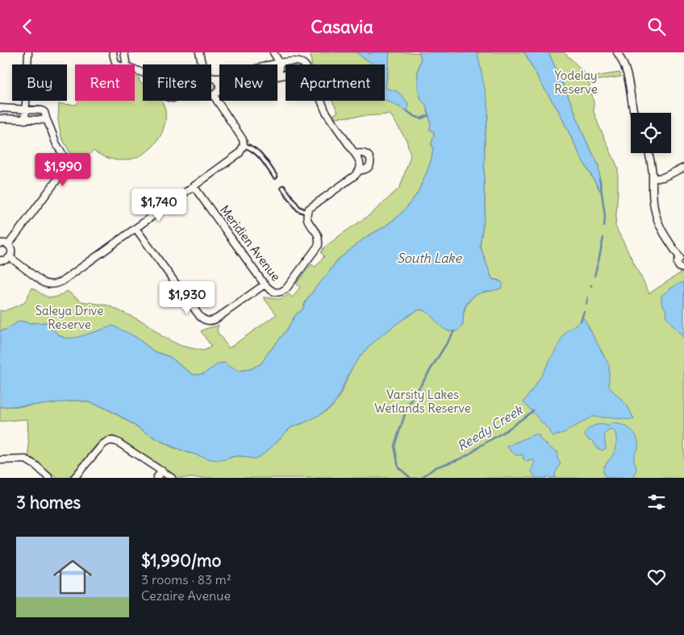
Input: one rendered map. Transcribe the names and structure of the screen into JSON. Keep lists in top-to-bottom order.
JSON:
{
  "streets": {
    "street": ["Meridien Avenue"]
  },
  "water": ["South Lake", "Reedy Creek"],
  "parks": ["Yodelay Reserve", "Saleya Drive Reserve", "Varsity Lakes Wetlands Reserve"],
  "page": {
    "header": "Casavia",
    "chip": [
      "Buy",
      "Rent",
      "Filters",
      "New",
      "Apartment"
    ],
    "price": ["$1,990", "$1,740", "$1,930"],
    "heading": "3 homes",
    "list": [
      {
        "name": "$1,990/mo",
        "note": "3 rooms · 83 m² · Cezaire Avenue"
      }
    ]
  }
}
